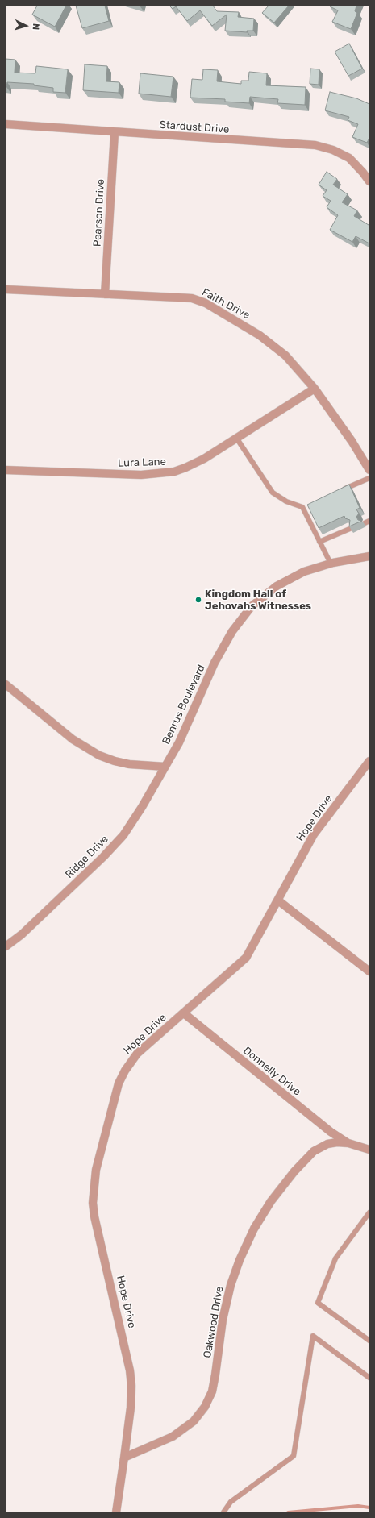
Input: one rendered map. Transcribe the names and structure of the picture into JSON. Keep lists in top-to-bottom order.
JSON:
{
  "streets": {
    "street": [
      "Stardust Drive",
      "Pearson Drive",
      "Faith Drive",
      "Lura Lane",
      "Benrus Boulevard",
      "Hope Drive",
      "Ridge Drive",
      "Donnelly Drive",
      "Oakwood Drive"
    ]
  },
  "crossings": [
    ["Stardust Drive", "Pearson Drive"],
    ["Pearson Drive", "Faith Drive"],
    ["Faith Drive", "Lura Lane"],
    ["Benrus Boulevard", "Ridge Drive"],
    ["Hope Drive", "Donnelly Drive"],
    ["Hope Drive", "Oakwood Drive"],
    ["Donnelly Drive", "Oakwood Drive"]
  ],
  "places": ["Kingdom Hall of Jehovahs Witnesses"],
  "north": "right"
}
